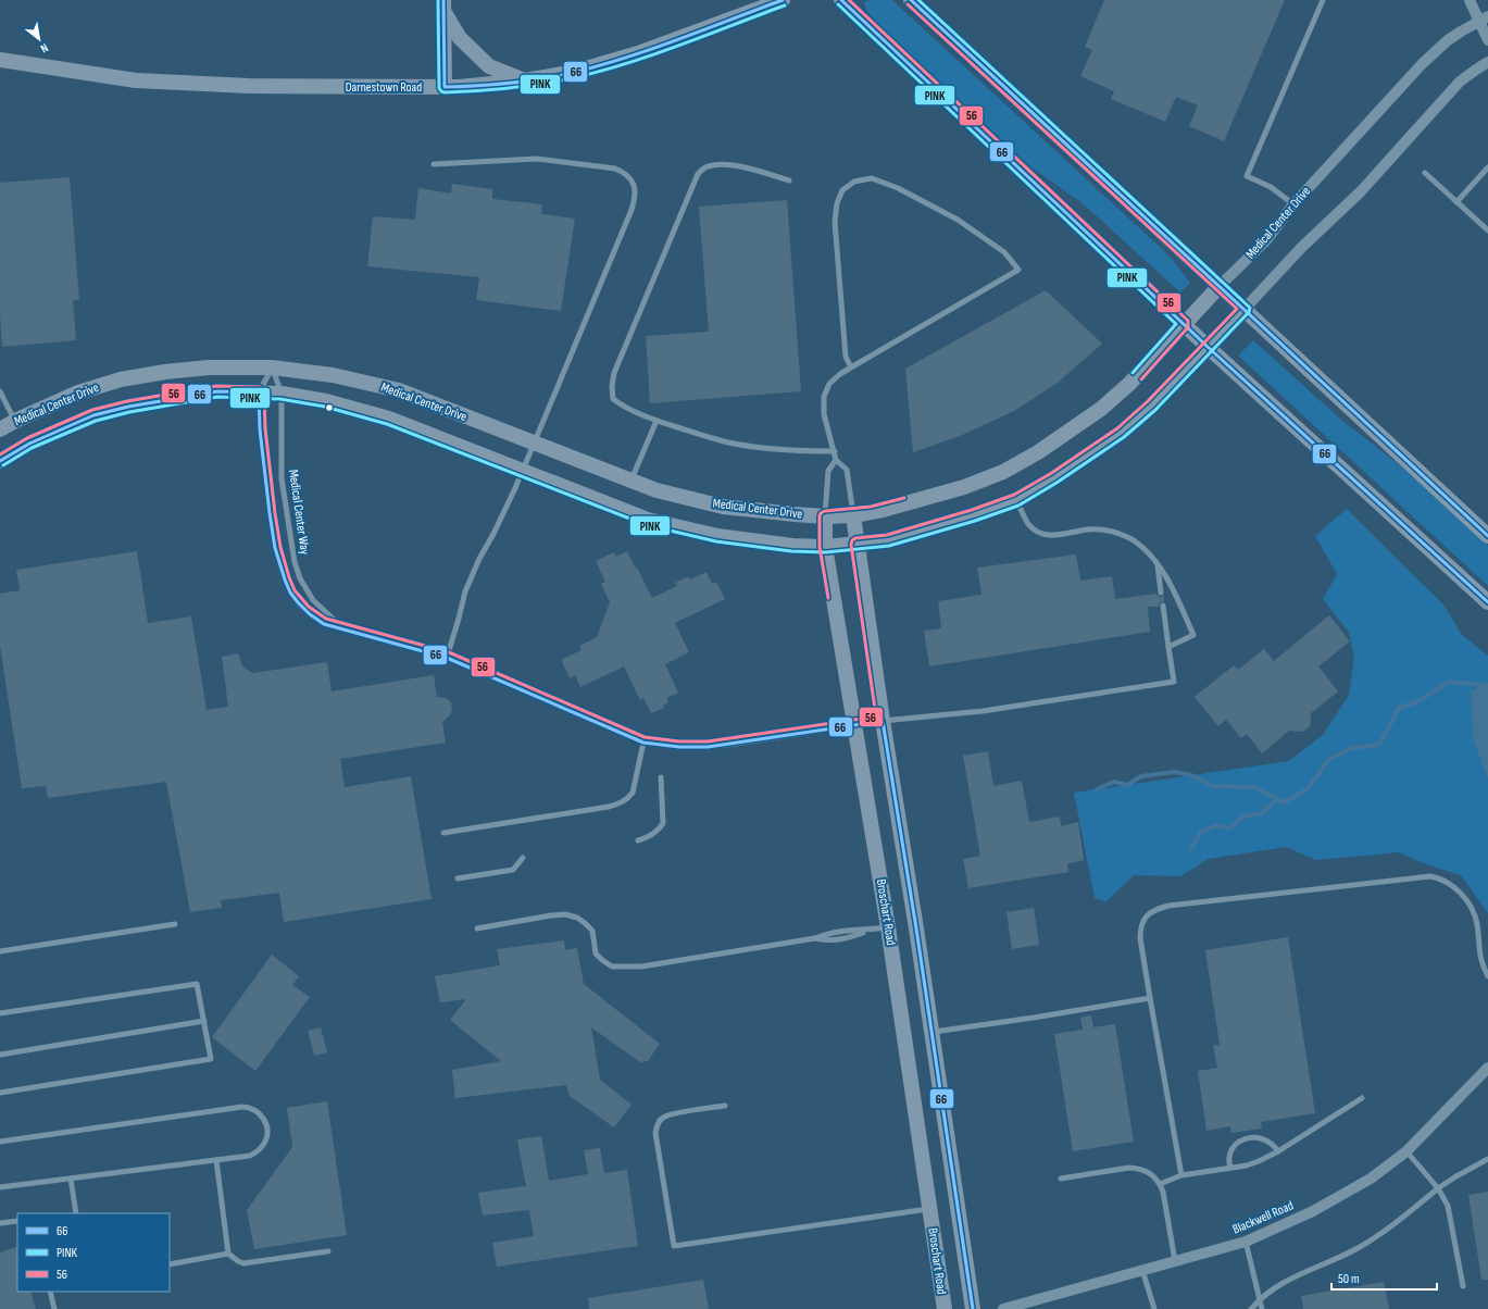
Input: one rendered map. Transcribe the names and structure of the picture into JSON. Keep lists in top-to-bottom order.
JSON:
{
  "streets": {
    "street": [
      "Darnestown Road",
      "Medical Center Drive",
      "Broschart Road",
      "Blackwell Road"
    ],
    "lane": ["Medical Center Way"]
  },
  "crossings": [
    ["Medical Center Drive", "Medical Center Way"],
    ["Medical Center Drive", "Broschart Road"],
    ["Medical Center Way", "Broschart Road"]
  ],
  "lines": ["transit line 66", "transit line PINK", "transit line 56"],
  "legend": ["66", "PINK", "56"],
  "scale_bar": "50 m",
  "north": "bottom right"
}
